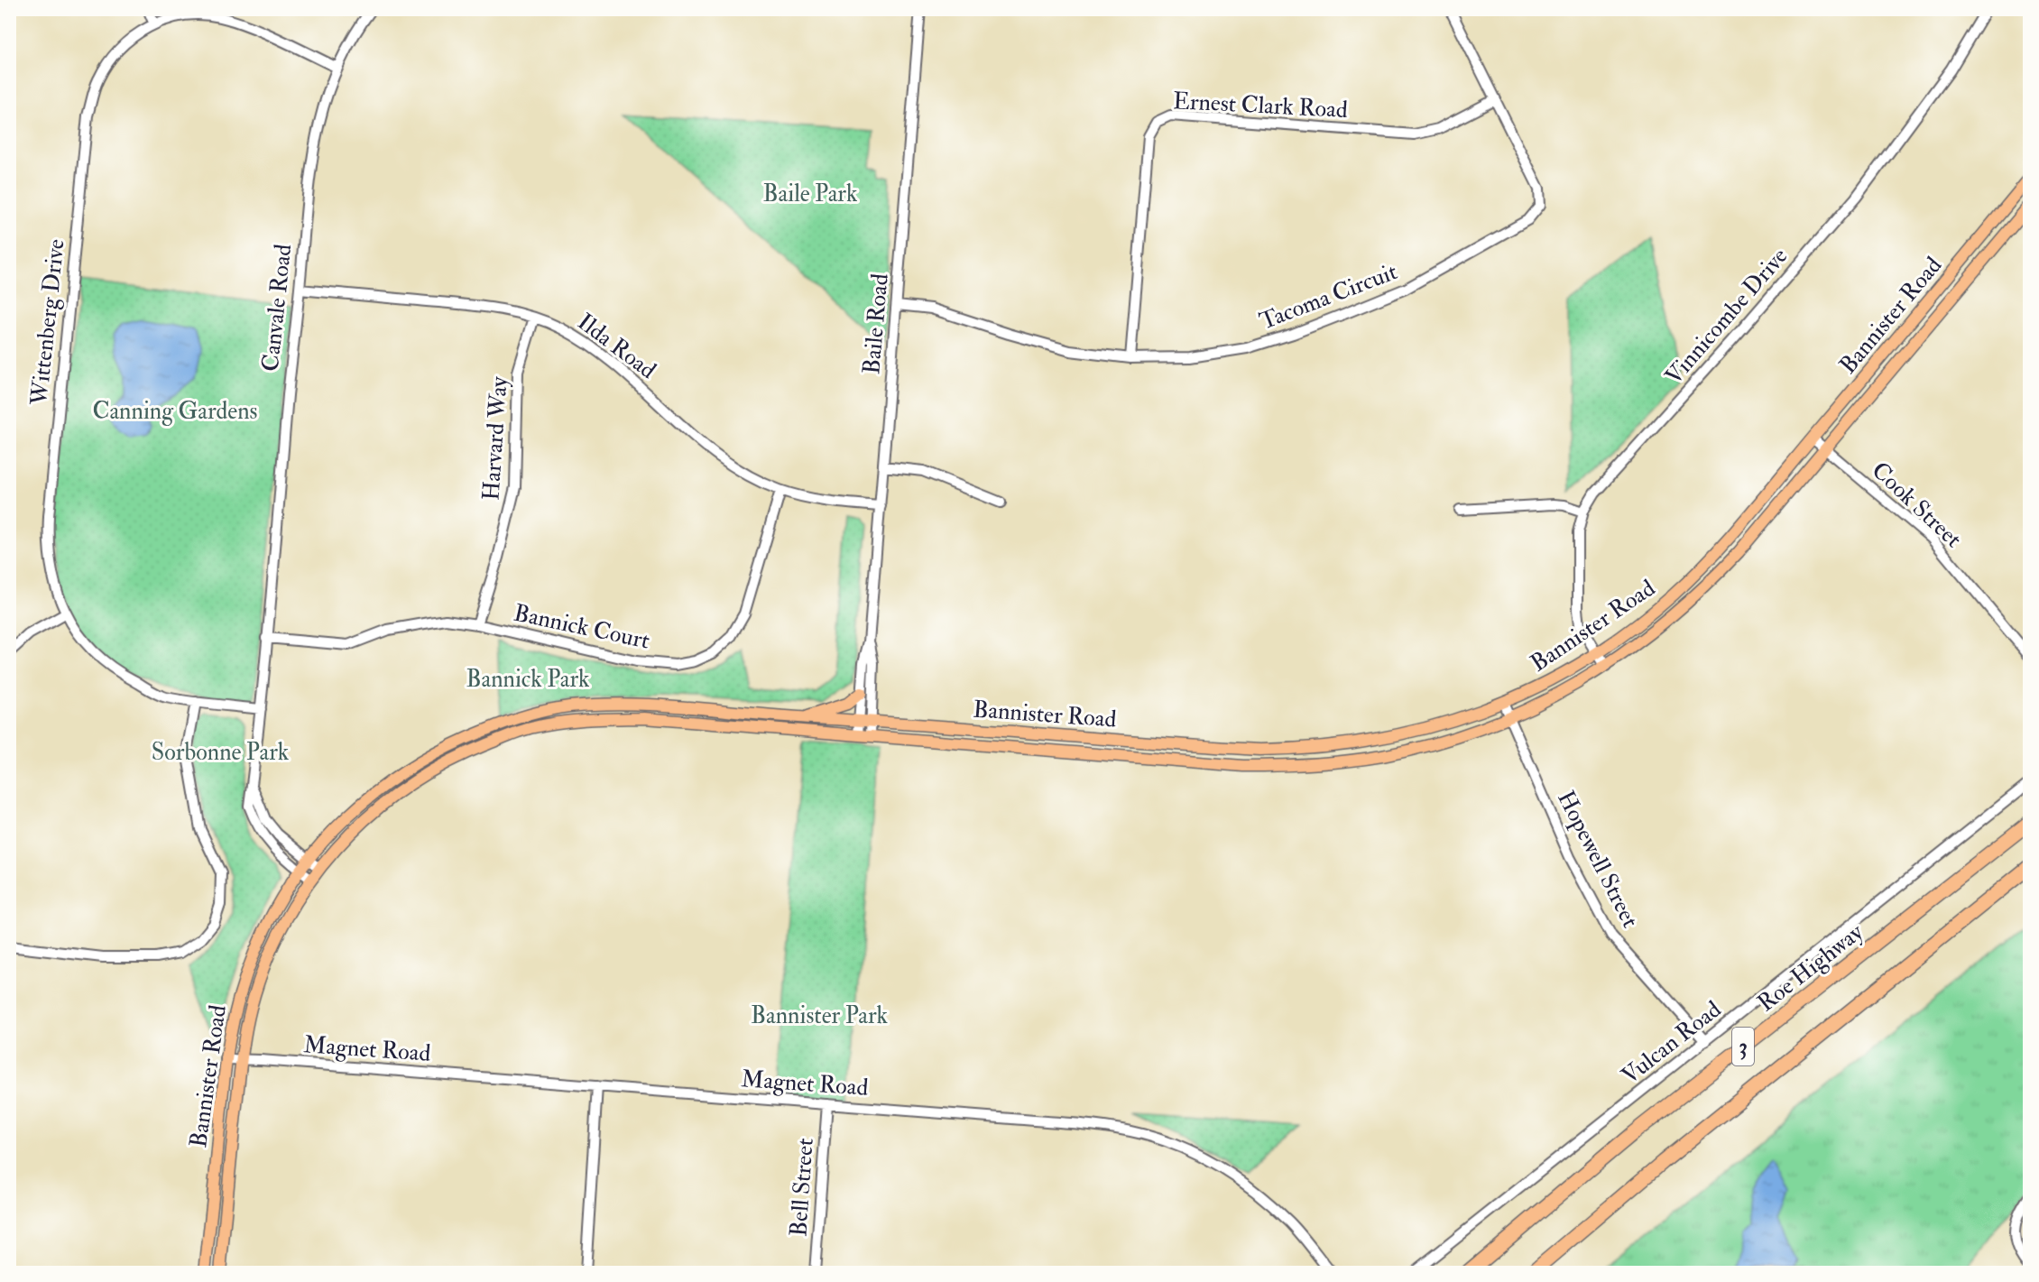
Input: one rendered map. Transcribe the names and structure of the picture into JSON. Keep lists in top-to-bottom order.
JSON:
{
  "streets": {
    "highway": ["Roe Highway", "3"],
    "main road": ["Bannister Road"],
    "street": [
      "Ernest Clark Road",
      "Tacoma Circuit",
      "Canvale Road",
      "Vinnicombe Drive",
      "Wittenberg Drive",
      "Baile Road",
      "Ilda Road",
      "Harvard Way",
      "Cook Street",
      "Bannick Court",
      "Hopewell Street",
      "Vulcan Road",
      "Magnet Road",
      "Bell Street"
    ]
  },
  "crossings": [
    ["Ernest Clark Road", "Tacoma Circuit"],
    ["Tacoma Circuit", "Baile Road"],
    ["Canvale Road", "Bannister Road"],
    ["Canvale Road", "Wittenberg Drive"],
    ["Canvale Road", "Ilda Road"],
    ["Canvale Road", "Bannick Court"],
    ["Bannister Road", "Vinnicombe Drive"],
    ["Bannister Road", "Baile Road"],
    ["Bannister Road", "Cook Street"],
    ["Bannister Road", "Hopewell Street"],
    ["Bannister Road", "Magnet Road"],
    ["Baile Road", "Ilda Road"],
    ["Ilda Road", "Harvard Way"],
    ["Ilda Road", "Bannick Court"],
    ["Harvard Way", "Bannick Court"],
    ["Hopewell Street", "Vulcan Road"],
    ["Magnet Road", "Bell Street"]
  ],
  "parks": [
    "Baile Park",
    "Canning Gardens",
    "Bannick Park",
    "Sorbonne Park",
    "Bannister Park"
  ]
}
